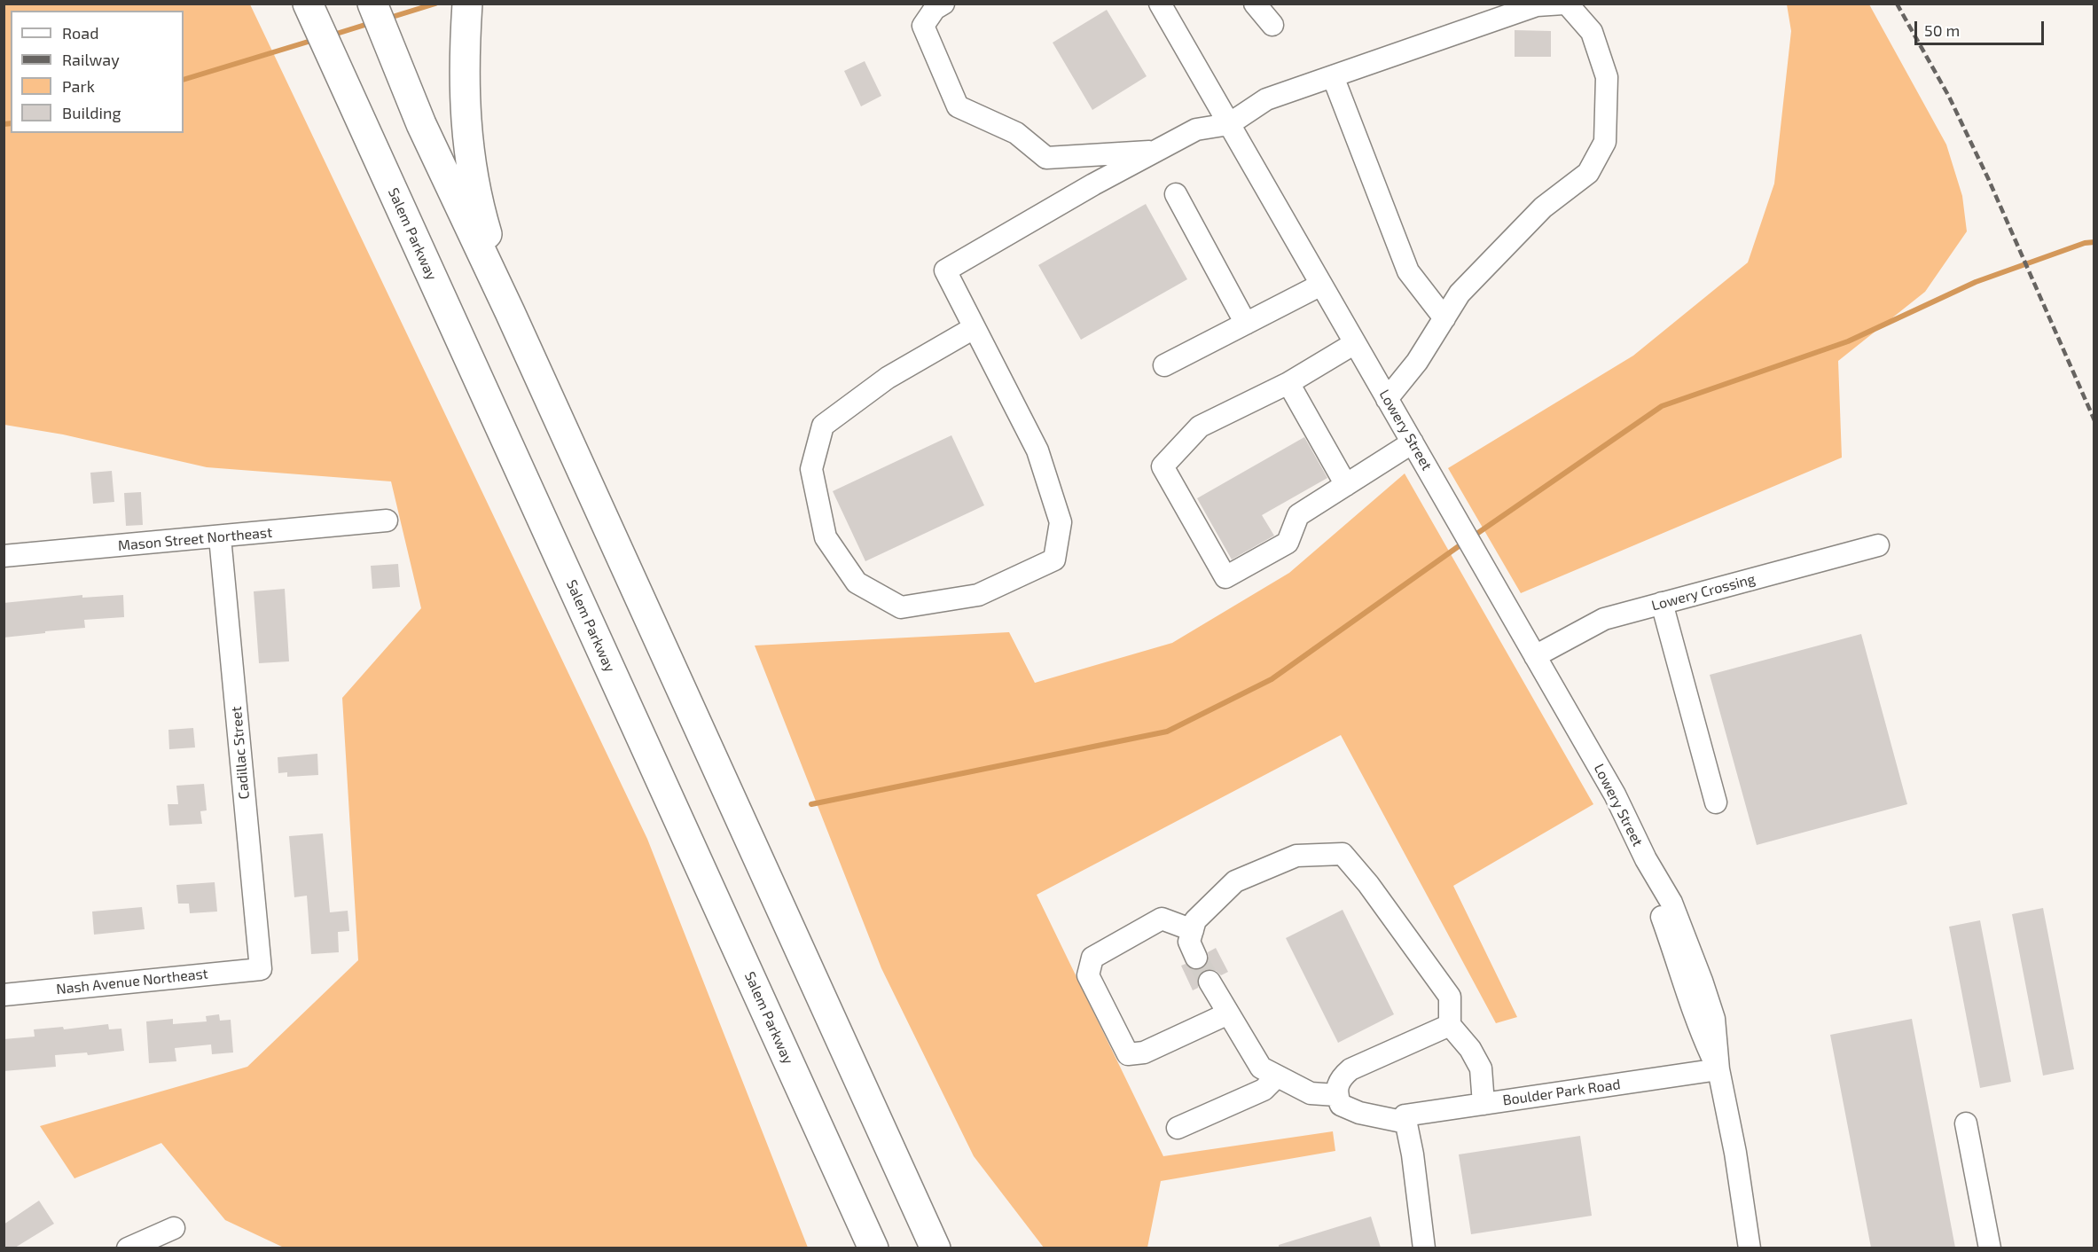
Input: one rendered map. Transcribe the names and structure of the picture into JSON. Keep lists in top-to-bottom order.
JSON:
{
  "streets": {
    "highway": ["Salem Parkway"],
    "street": [
      "Lowery Street",
      "Mason Street Northeast",
      "Lowery Crossing",
      "Cadillac Street",
      "Nash Avenue Northeast",
      "Boulder Park Road"
    ]
  },
  "crossings": [
    ["Lowery Street", "Lowery Crossing"],
    ["Lowery Street", "Boulder Park Road"],
    ["Mason Street Northeast", "Cadillac Street"],
    ["Cadillac Street", "Nash Avenue Northeast"]
  ],
  "legend": [
    "Road",
    "Railway",
    "Park",
    "Building"
  ],
  "scale_bar": "50 m"
}
